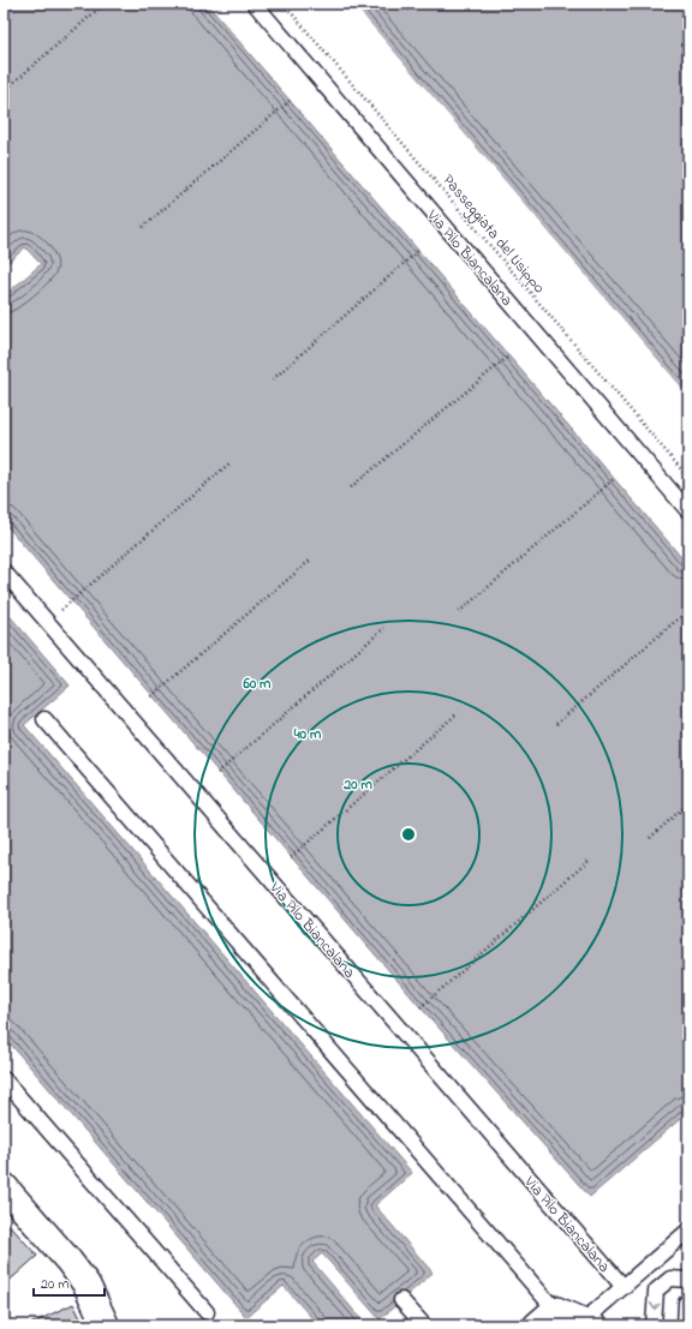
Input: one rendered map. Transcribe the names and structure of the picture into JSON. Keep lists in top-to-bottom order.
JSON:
{
  "streets": {
    "lane": ["Via Pilo Biancalana"],
    "path": ["Passeggiata del Lisippo"]
  },
  "scale_bar": "20 m",
  "rings": ["60 m", "40 m", "20 m"]
}
